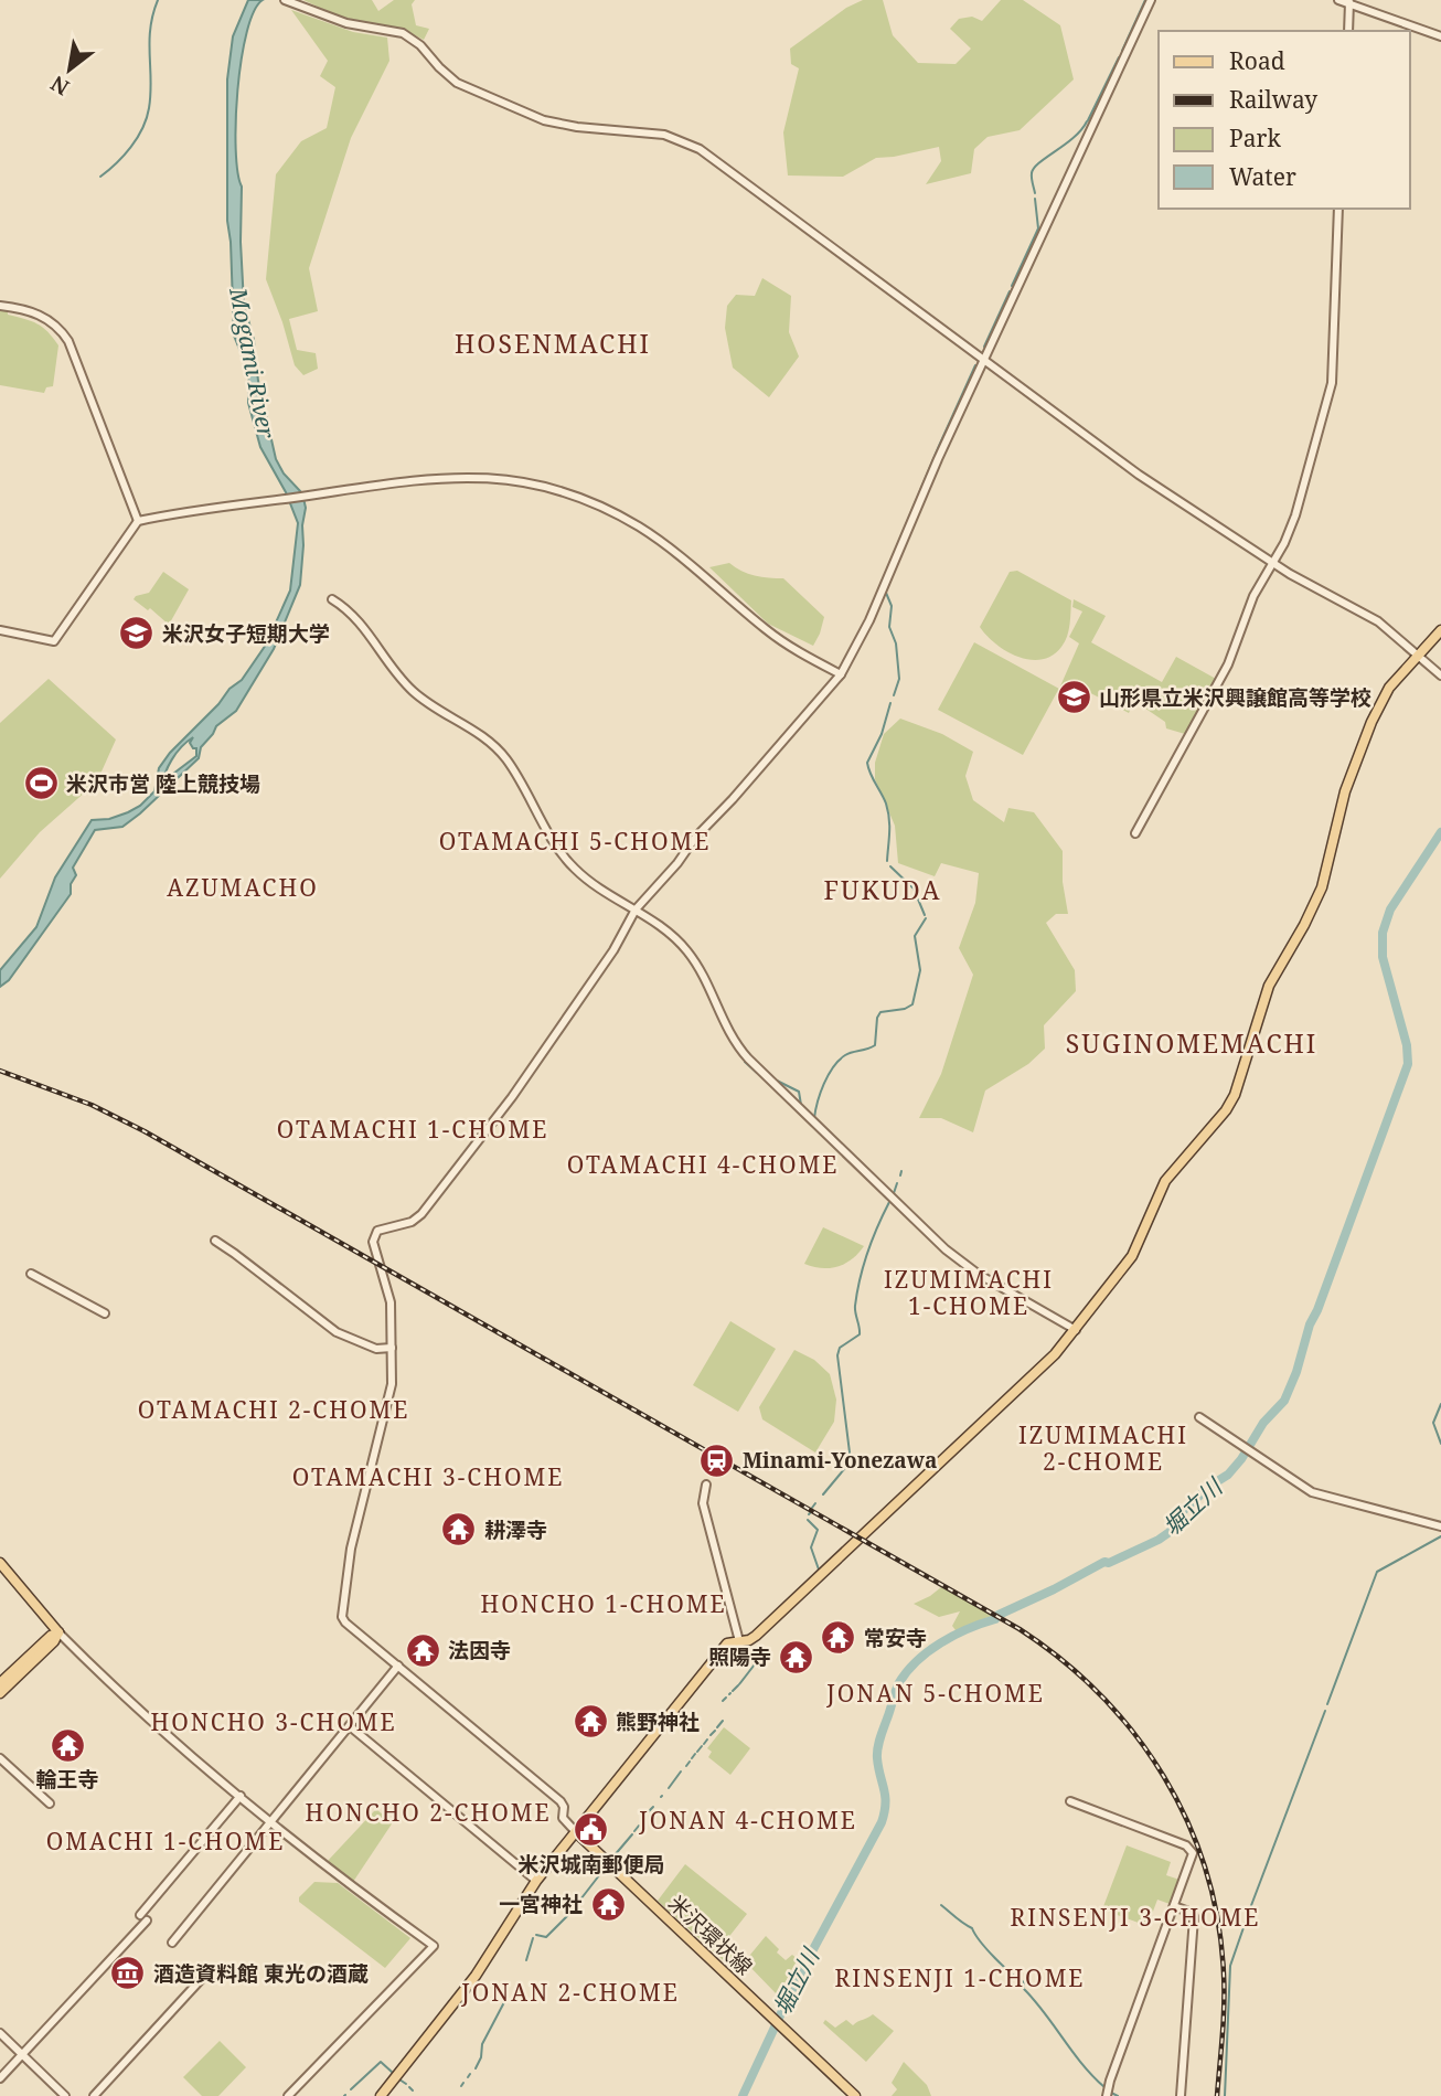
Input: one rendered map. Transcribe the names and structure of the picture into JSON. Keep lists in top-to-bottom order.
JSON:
{
  "streets": {
    "main road": ["米沢環状線"]
  },
  "districts": [
    "HOSENMACHI",
    "OTAMACHI 5-CHOME",
    "AZUMACHO",
    "FUKUDA",
    "SUGINOMEMACHI",
    "OTAMACHI 1-CHOME",
    "OTAMACHI 4-CHOME",
    "IZUMIMACHI 1-CHOME",
    "OTAMACHI 2-CHOME",
    "IZUMIMACHI 2-CHOME",
    "OTAMACHI 3-CHOME",
    "HONCHO 1-CHOME",
    "JONAN 5-CHOME",
    "HONCHO 3-CHOME",
    "HONCHO 2-CHOME",
    "JONAN 4-CHOME",
    "OMACHI 1-CHOME",
    "RINSENJI 3-CHOME",
    "RINSENJI 1-CHOME",
    "JONAN 2-CHOME"
  ],
  "water": ["Mogami River", "堀立川"],
  "places": {
    "school or university": ["米沢女子短期大学", "山形県立米沢興譲館高等学校"],
    "sports": ["米沢市営 陸上競技場"],
    "station": ["Minami-Yonezawa"],
    "temple": [
      "耕澤寺",
      "常安寺",
      "法因寺",
      "照陽寺",
      "熊野神社",
      "輪王寺",
      "一宮神社"
    ],
    "public building": ["米沢城南郵便局"],
    "museum": ["酒造資料館 東光の酒蔵"]
  },
  "legend": [
    "Road",
    "Railway",
    "Park",
    "Water"
  ],
  "north": "bottom left"
}
